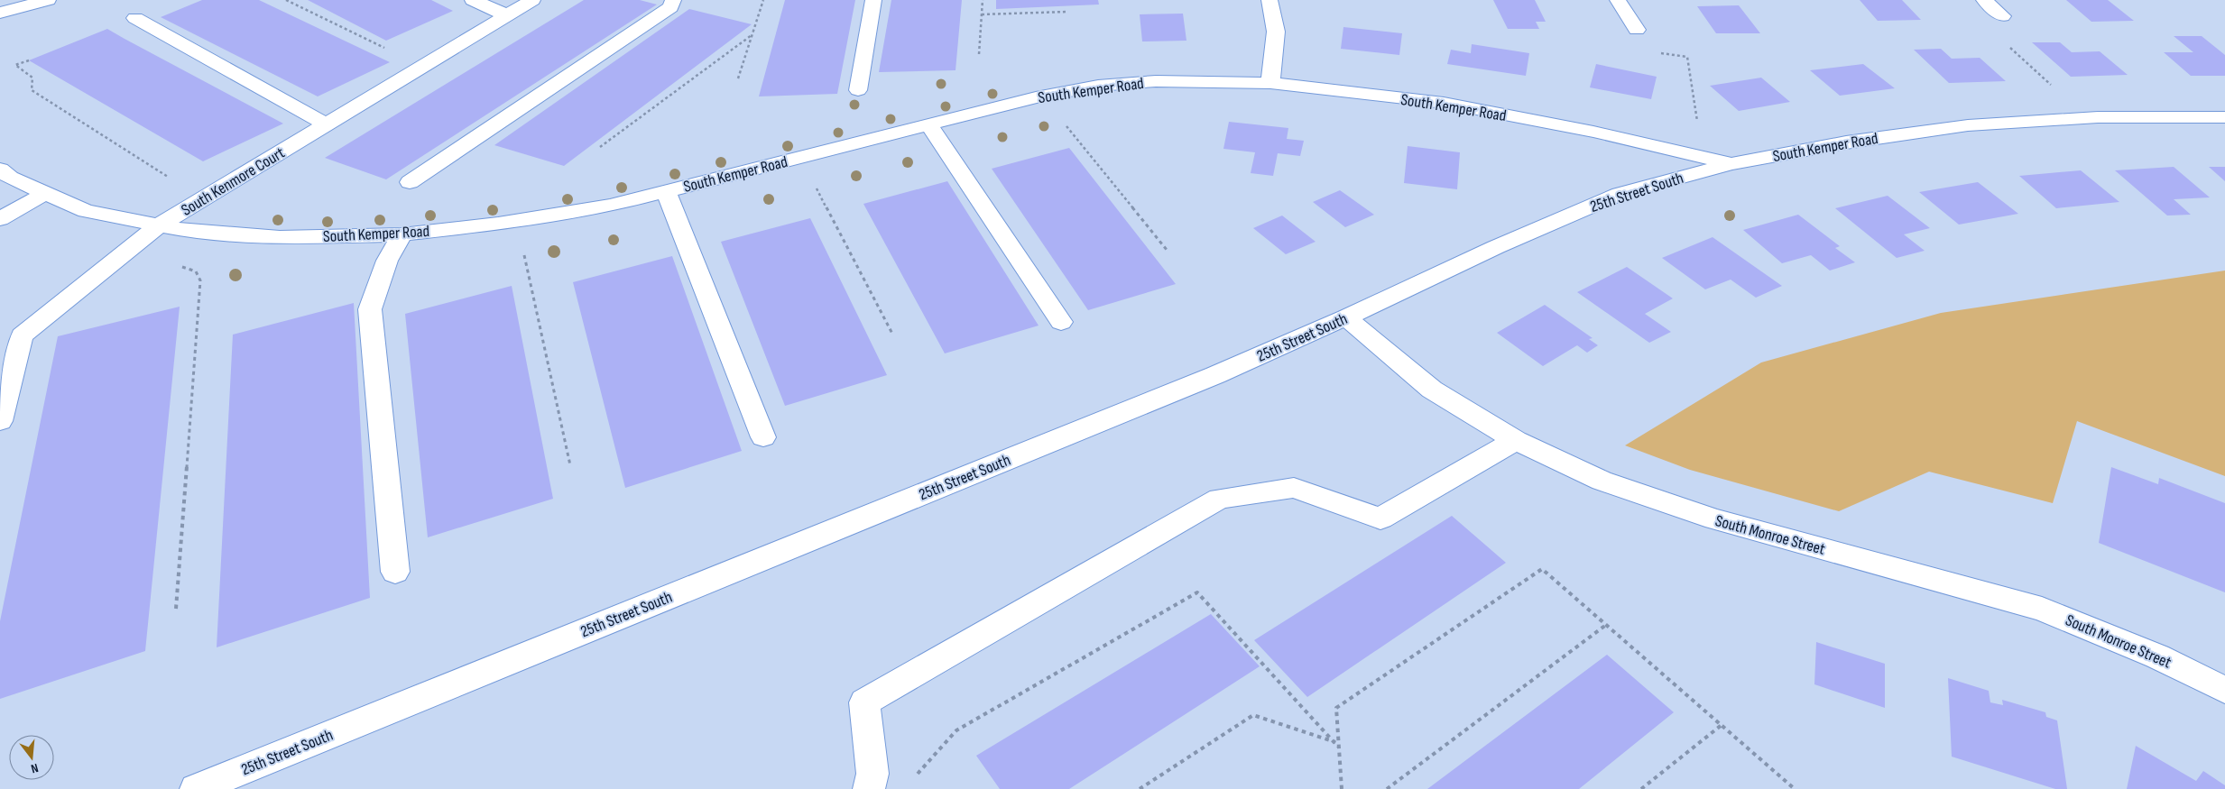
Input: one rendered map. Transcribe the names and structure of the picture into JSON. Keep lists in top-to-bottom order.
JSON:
{
  "streets": {
    "street": [
      "South Kemper Road",
      "South Kenmore Court",
      "25th Street South",
      "South Monroe Street"
    ]
  },
  "crossings": [
    ["South Kemper Road", "South Kenmore Court"],
    ["South Kemper Road", "25th Street South"],
    ["25th Street South", "South Monroe Street"]
  ],
  "north": "bottom"
}
